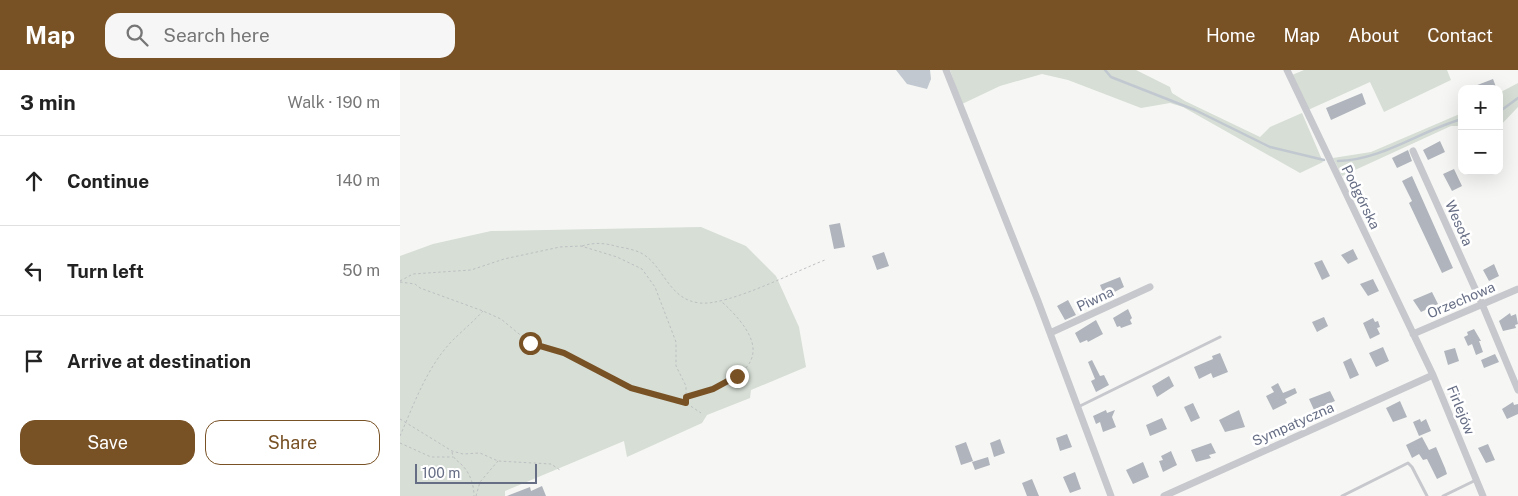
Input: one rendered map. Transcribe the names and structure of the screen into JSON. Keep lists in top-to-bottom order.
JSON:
{
  "streets": {
    "street": [
      "Podgórska",
      "Wesoła",
      "Piwna",
      "Orzechowa",
      "Firlejów",
      "Sympatyczna"
    ]
  },
  "crossings": [
    ["Podgórska", "Orzechowa"],
    ["Podgórska", "Firlejów"],
    ["Wesoła", "Orzechowa"],
    ["Orzechowa", "Firlejów"],
    ["Firlejów", "Sympatyczna"]
  ],
  "scale_bar": "100 m",
  "page": {
    "header": "Map",
    "search": "Search here",
    "nav": [
      "Home",
      "Map",
      "About",
      "Contact"
    ],
    "heading": ["3 min", "Walk · 190 m"],
    "map_buttons": ["+", "−"],
    "list": [
      ["Continue", "140 m"],
      ["Turn left", "50 m"],
      "Arrive at destination"
    ],
    "buttons": ["Save", "Share"],
    "scale": "100 m"
  }
}
